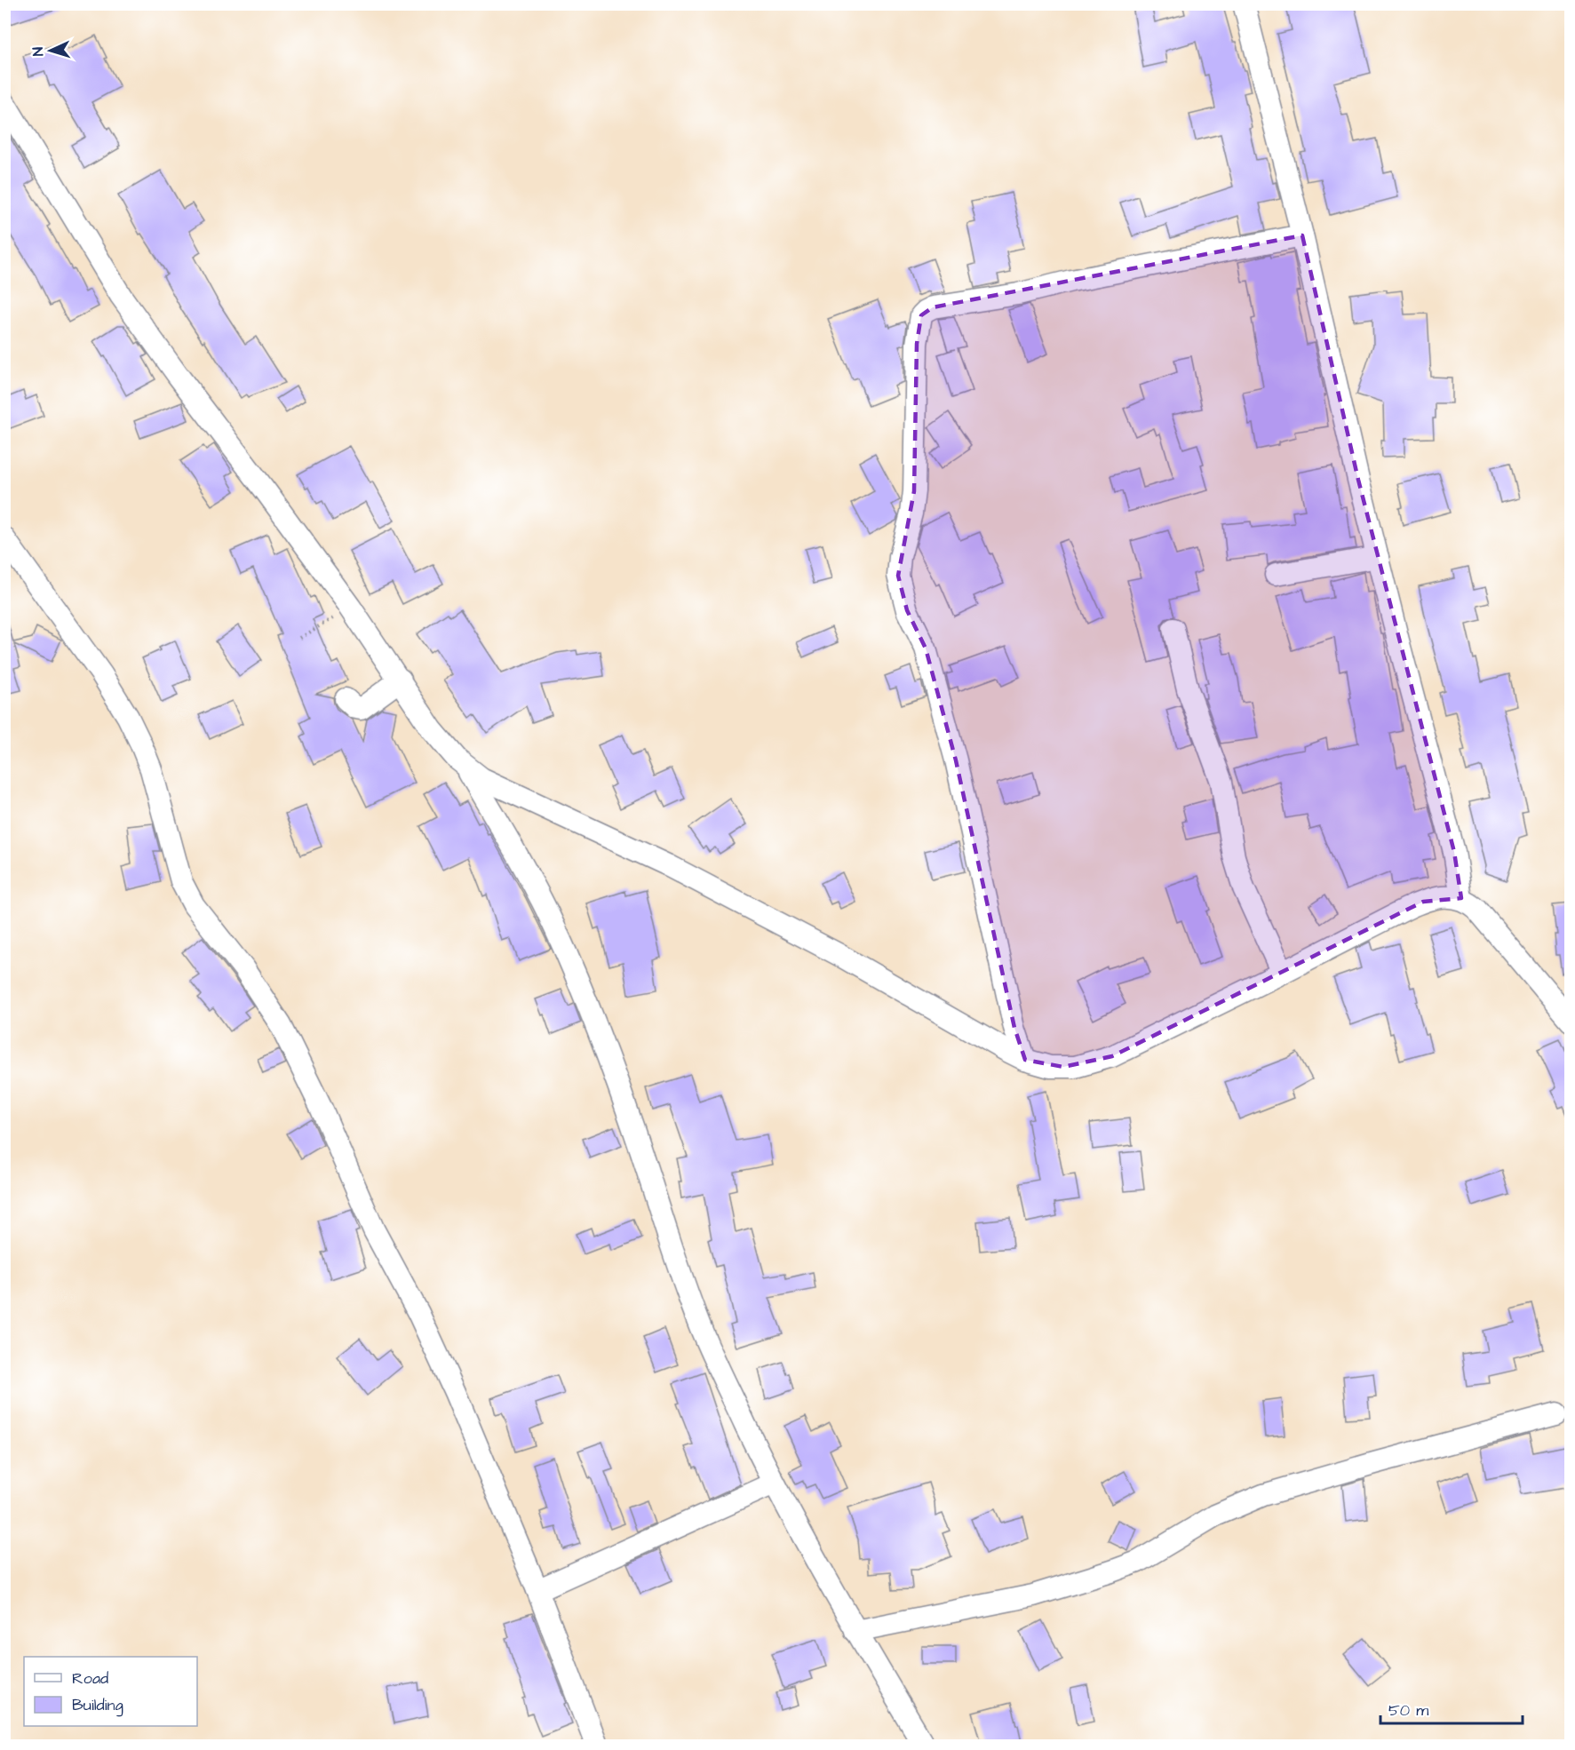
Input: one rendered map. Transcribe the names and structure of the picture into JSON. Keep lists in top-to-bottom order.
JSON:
{
  "legend": ["Road", "Building"],
  "scale_bar": "50 m",
  "north": "left"
}
